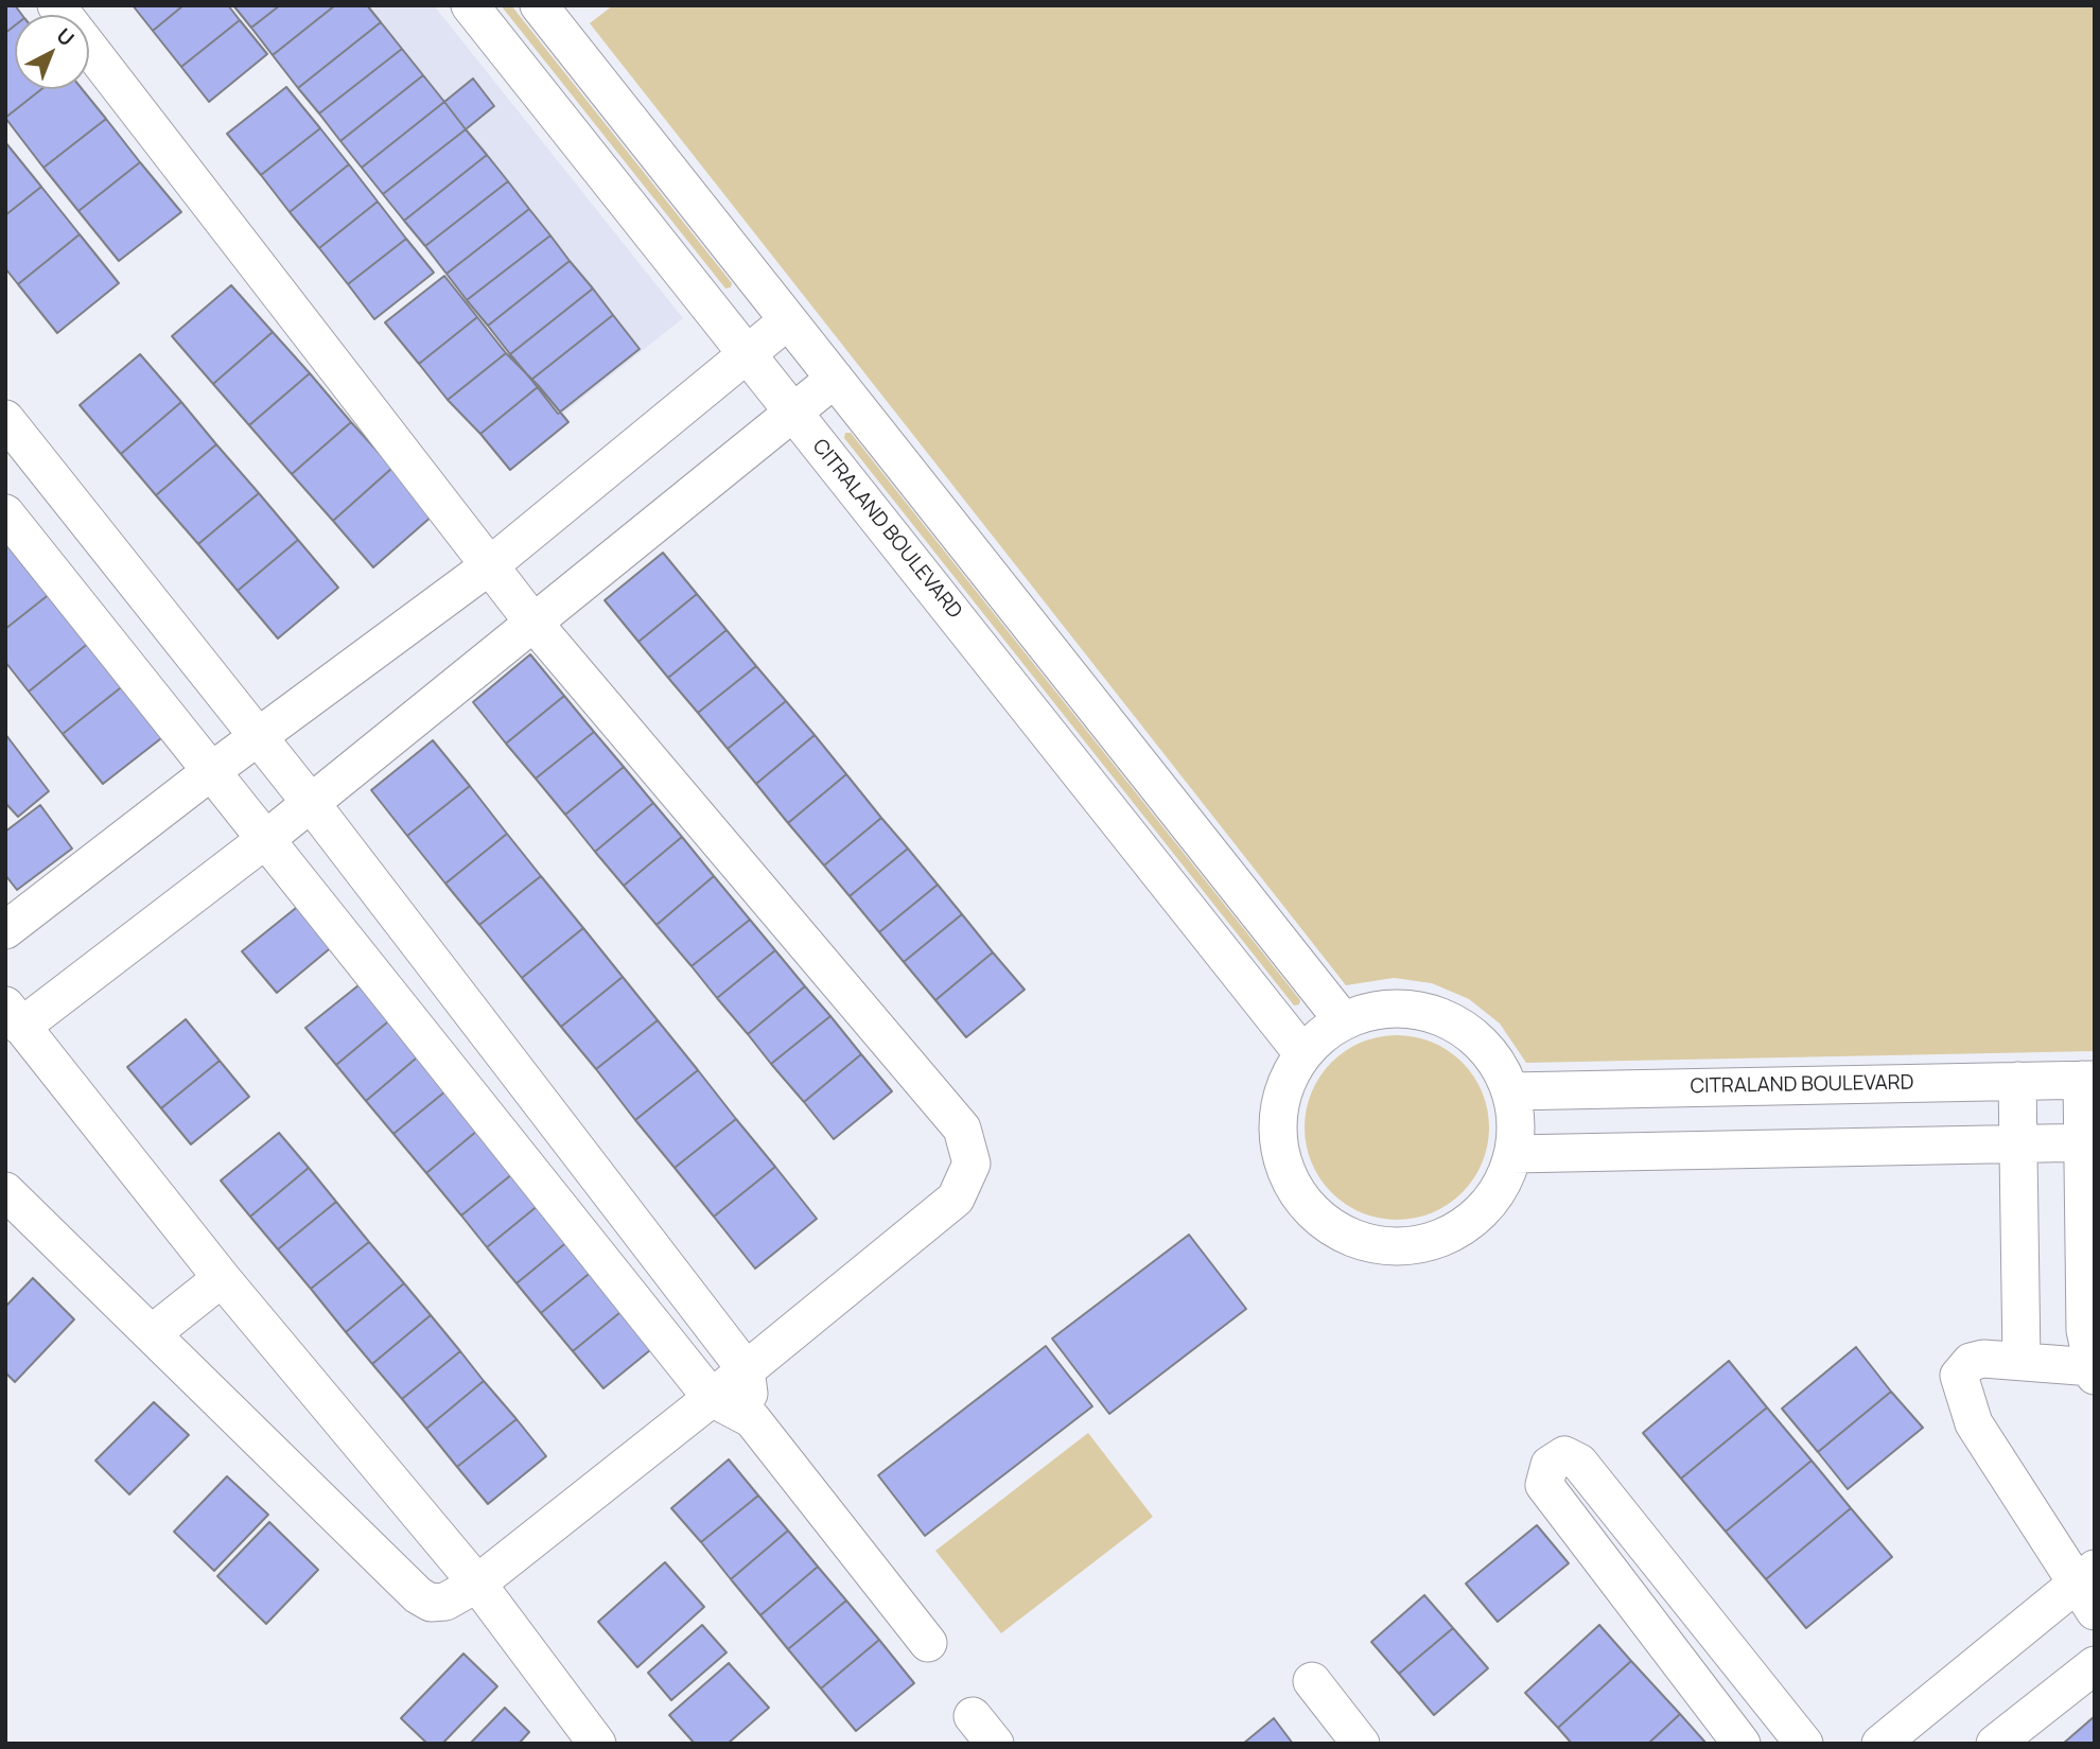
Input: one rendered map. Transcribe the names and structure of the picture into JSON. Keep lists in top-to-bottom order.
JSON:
{
  "streets": {
    "street": ["CITRALAND BOULEVARD"]
  },
  "north": "top right"
}
